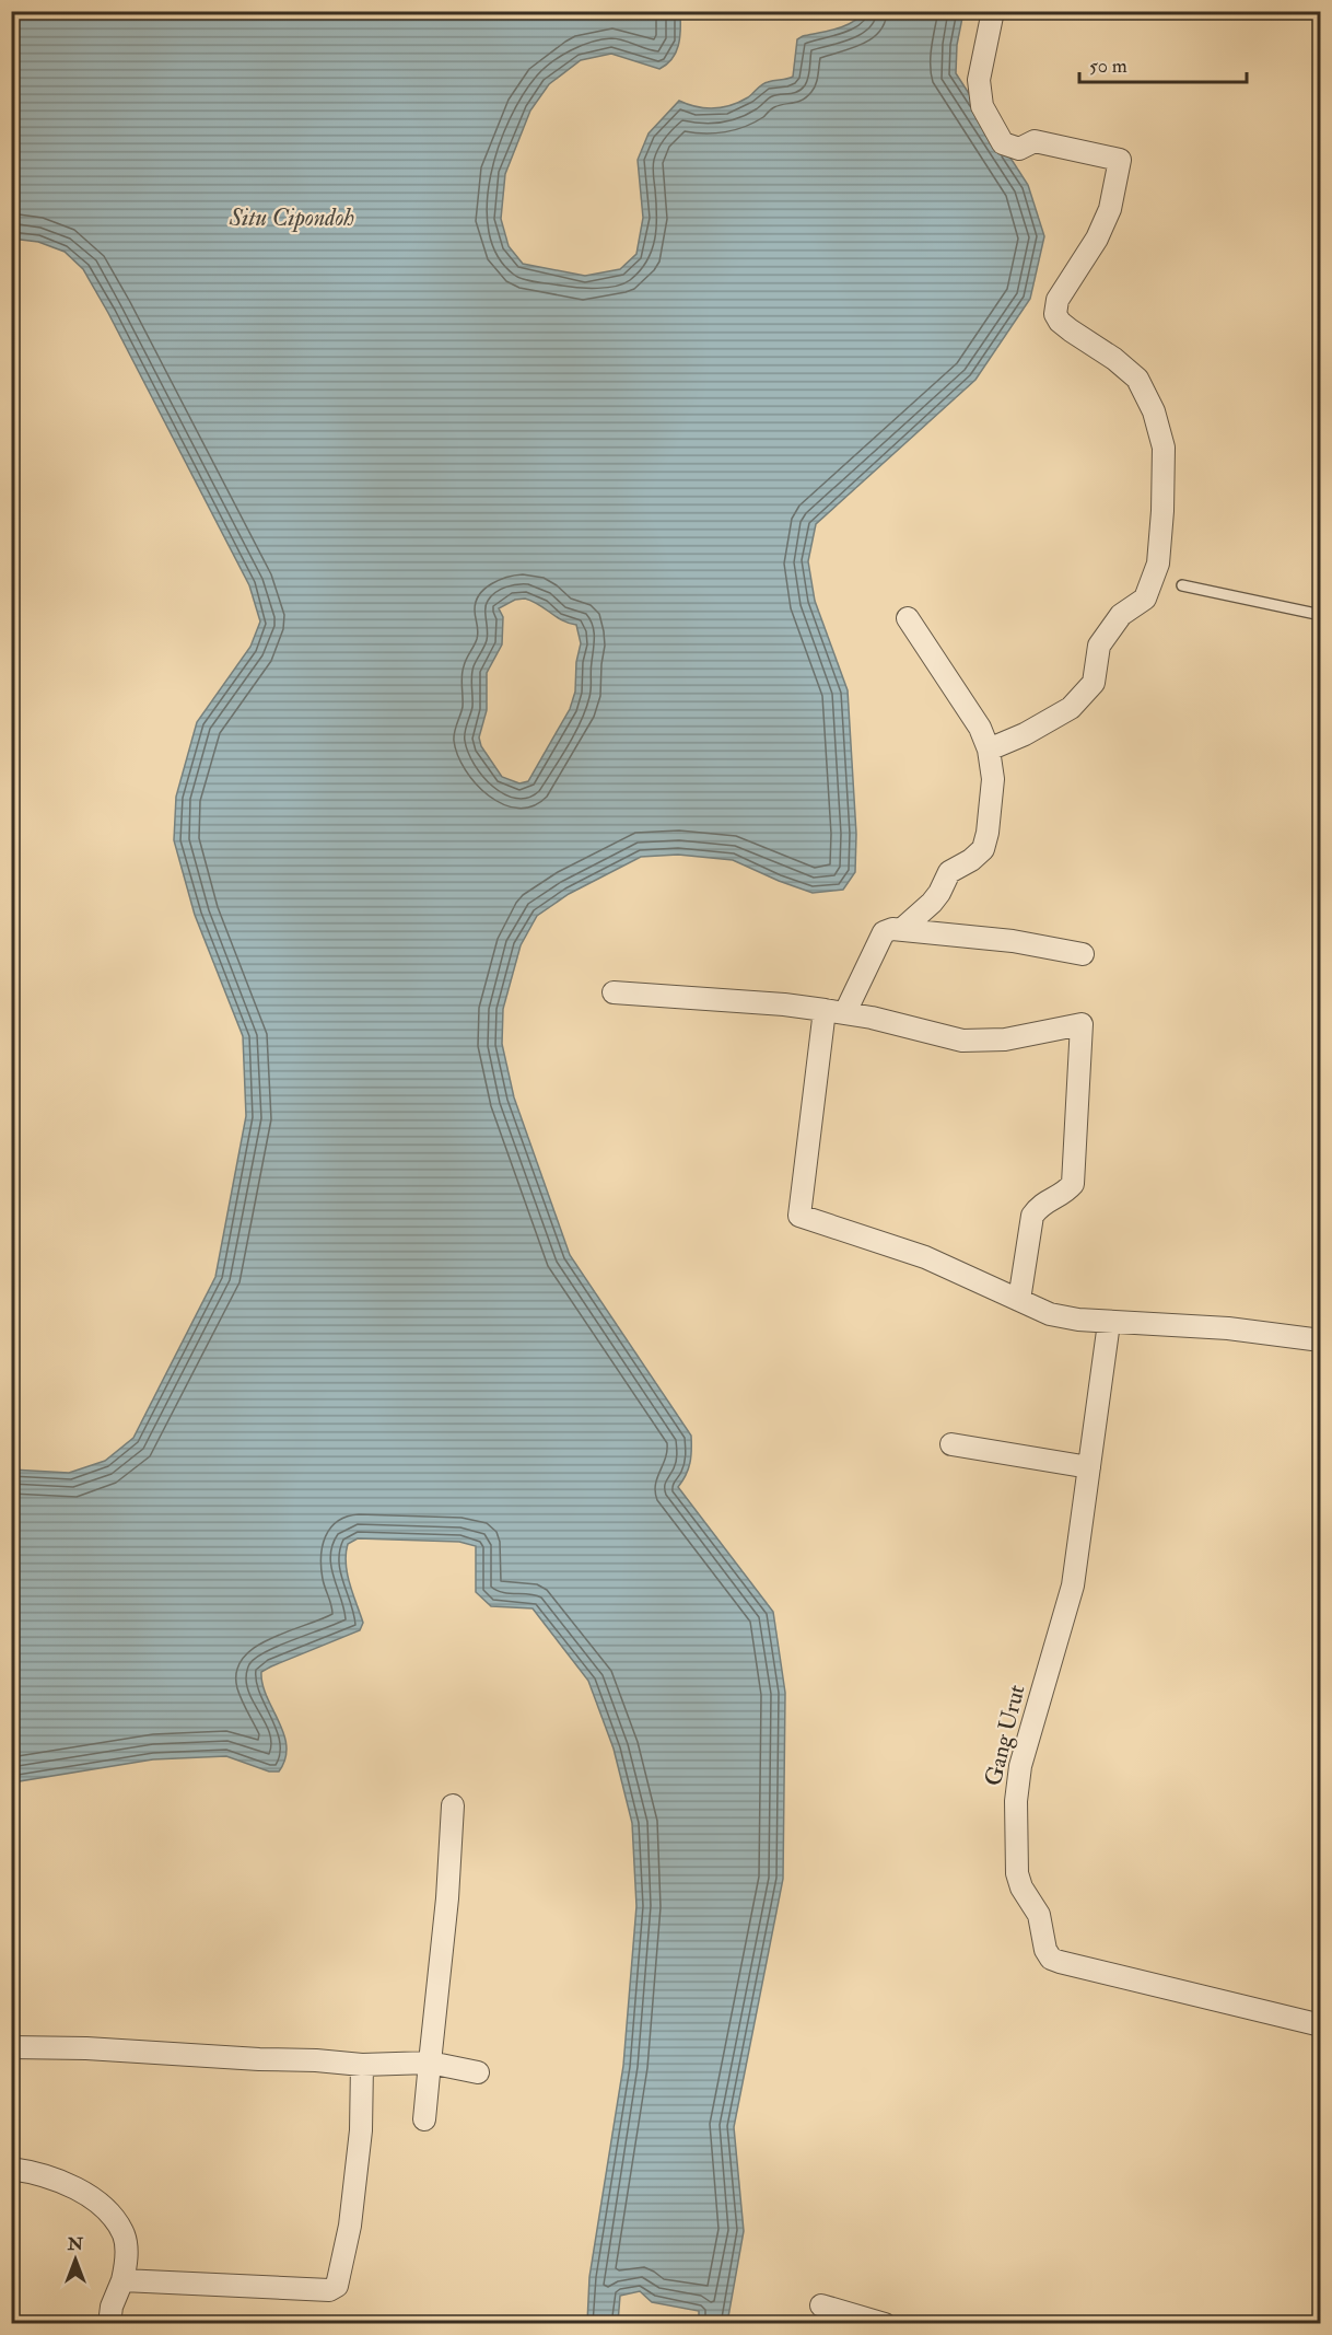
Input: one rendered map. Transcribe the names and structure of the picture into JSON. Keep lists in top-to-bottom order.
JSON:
{
  "streets": {
    "street": ["Gang Urut"]
  },
  "water": ["Situ Cipondoh"],
  "scale_bar": "50 m",
  "north": "top"
}
